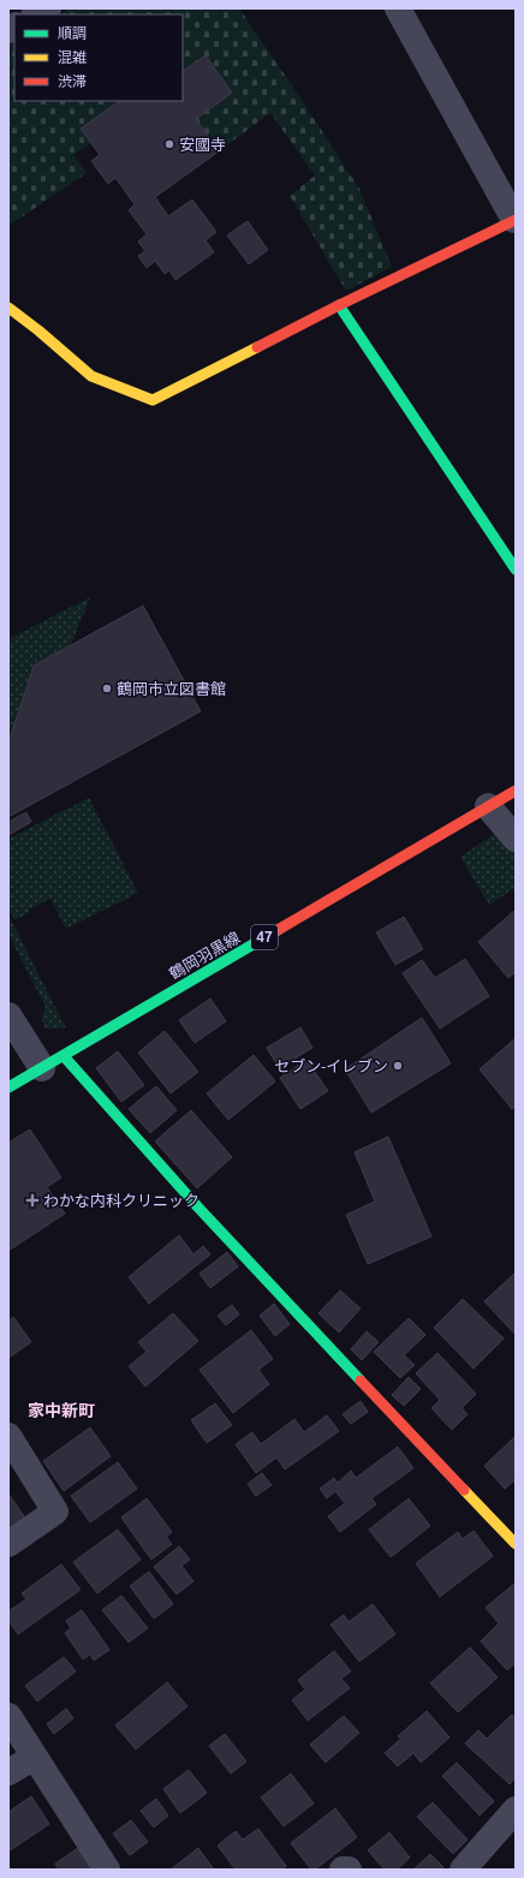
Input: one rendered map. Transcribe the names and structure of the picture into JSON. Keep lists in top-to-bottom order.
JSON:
{
  "streets": {
    "street": ["47", "鶴岡羽黒線"]
  },
  "districts": ["家中新町"],
  "places": {
    "other": ["安國寺", "鶴岡市立図書館", "セブン-イレブン"],
    "health": ["わかな内科クリニック"]
  },
  "legend": ["順調", "混雑", "渋滞"]
}
